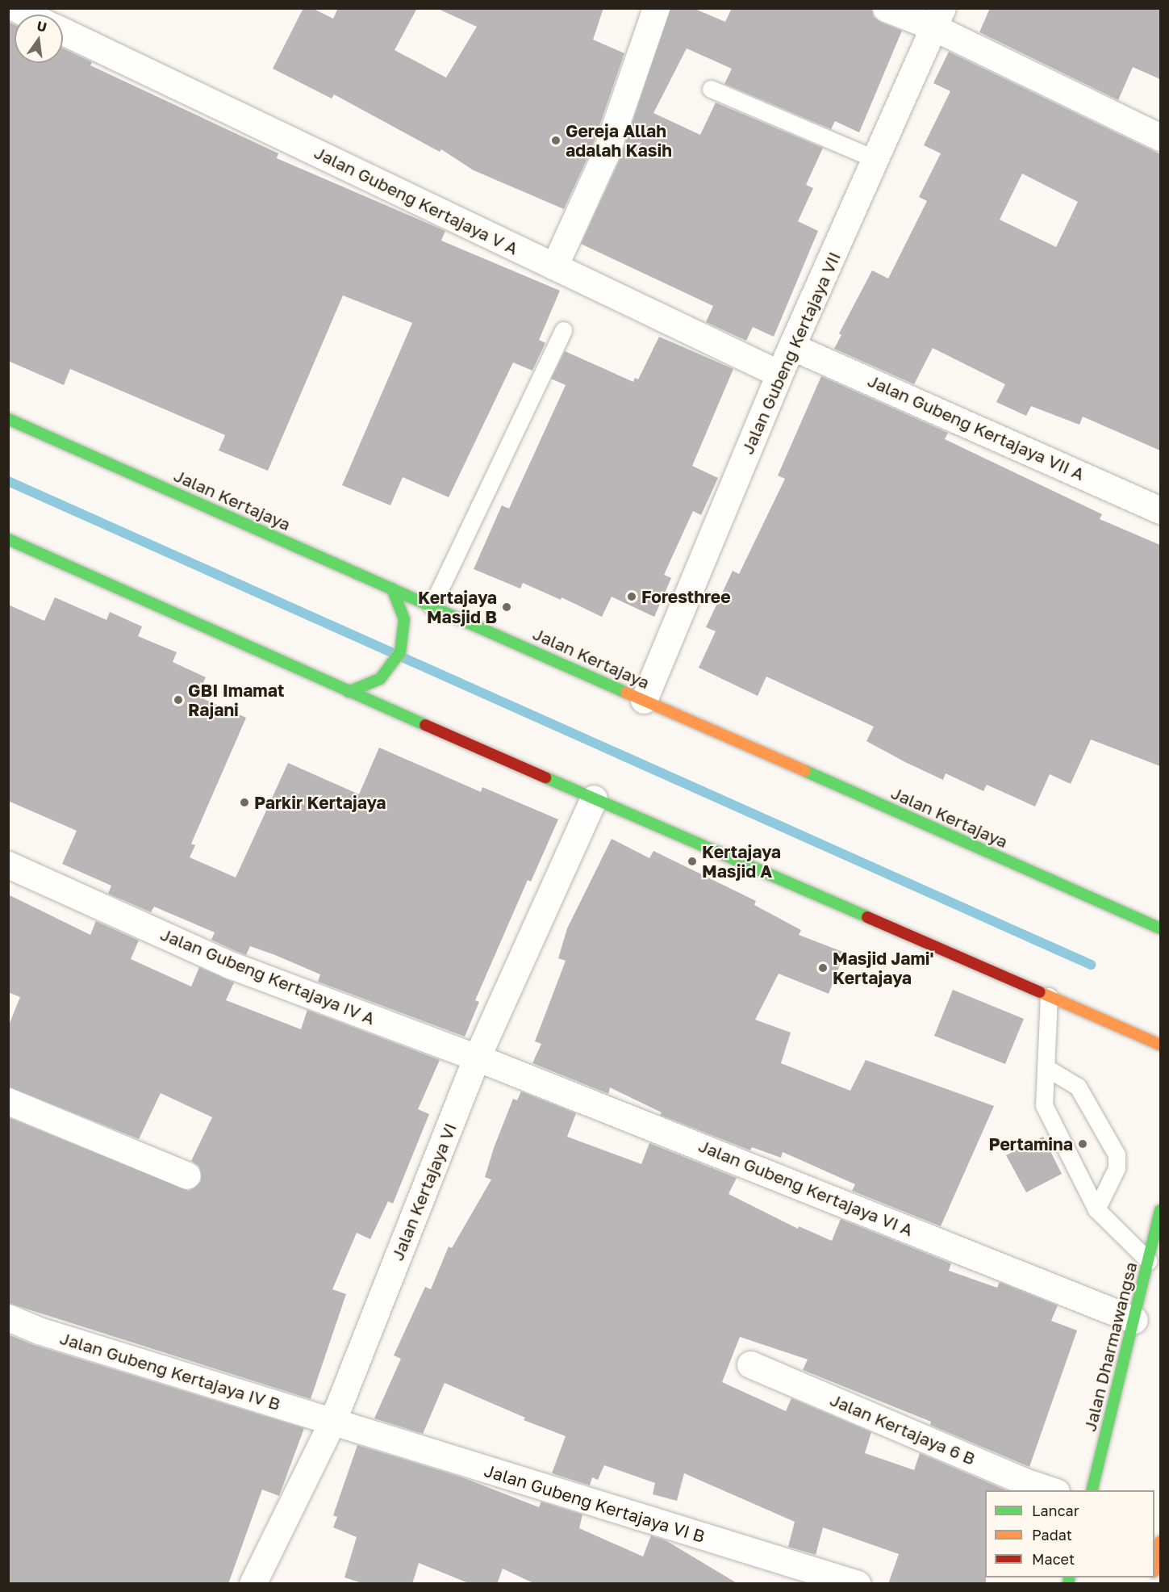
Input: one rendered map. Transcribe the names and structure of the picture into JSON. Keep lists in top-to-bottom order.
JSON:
{
  "streets": {
    "main road": ["Jalan Kertajaya", "Jalan Dharmawangsa"],
    "street": [
      "Jalan Gubeng Kertajaya V A",
      "Jalan Gubeng Kertajaya VII",
      "Jalan Gubeng Kertajaya VII A",
      "Jalan Gubeng Kertajaya IV A",
      "Jalan Gubeng Kertajaya VI A",
      "Jalan Kertajaya VI",
      "Jalan Gubeng Kertajaya IV B",
      "Jalan Kertajaya 6 B",
      "Jalan Gubeng Kertajaya VI B"
    ]
  },
  "crossings": [
    ["Jalan Gubeng Kertajaya V A", "Jalan Gubeng Kertajaya VII"],
    ["Jalan Gubeng Kertajaya VII", "Jalan Gubeng Kertajaya VII A"],
    ["Jalan Gubeng Kertajaya VII", "Jalan Kertajaya"],
    ["Jalan Gubeng Kertajaya IV A", "Jalan Gubeng Kertajaya VI A"],
    ["Jalan Gubeng Kertajaya IV A", "Jalan Kertajaya VI"],
    ["Jalan Gubeng Kertajaya VI A", "Jalan Kertajaya VI"],
    ["Jalan Gubeng Kertajaya VI A", "Jalan Dharmawangsa"],
    ["Jalan Kertajaya VI", "Jalan Gubeng Kertajaya IV B"],
    ["Jalan Kertajaya VI", "Jalan Gubeng Kertajaya VI B"],
    ["Jalan Gubeng Kertajaya IV B", "Jalan Gubeng Kertajaya VI B"]
  ],
  "places": [
    "Gereja Allah adalah Kasih",
    "Foresthree",
    "Kertajaya Masjid B",
    "GBI Imamat Rajani",
    "Parkir Kertajaya",
    "Kertajaya Masjid A",
    "Masjid Jami' Kertajaya",
    "Pertamina"
  ],
  "legend": ["Lancar", "Padat", "Macet"],
  "north": "top"
}
